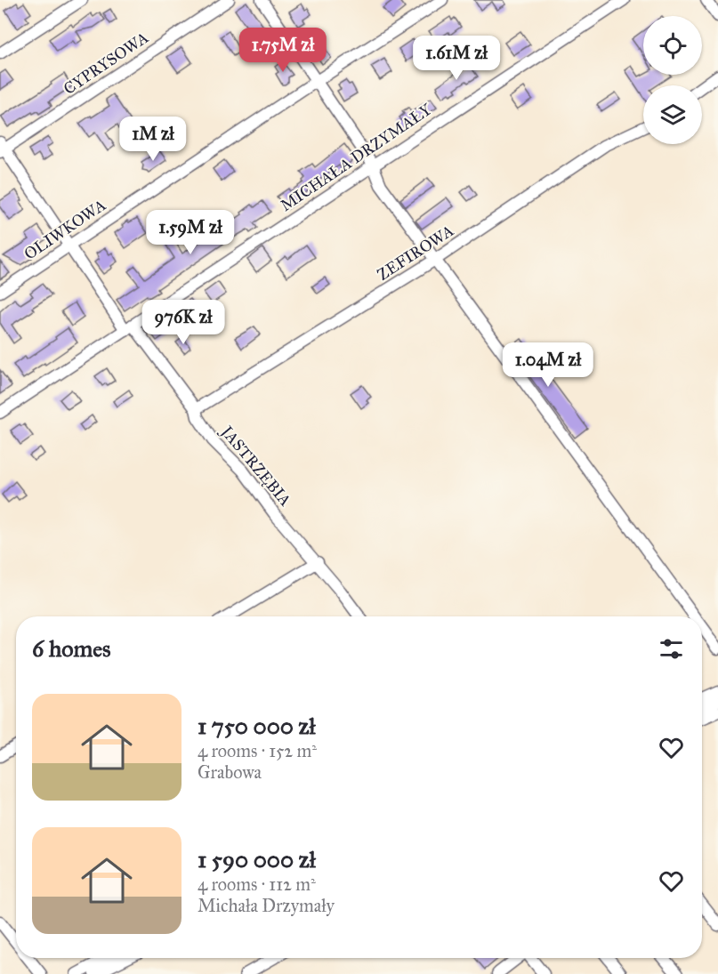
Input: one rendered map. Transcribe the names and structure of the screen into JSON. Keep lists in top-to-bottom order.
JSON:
{
  "streets": {
    "street": [
      "CYPRYSOWA",
      "MICHAŁA DRZYMAŁY",
      "OLIWKOWA",
      "ZEFIROWA",
      "JASTRZĘBIA"
    ]
  },
  "crossings": [
    ["CYPRYSOWA", "JASTRZĘBIA"],
    ["MICHAŁA DRZYMAŁY", "JASTRZĘBIA"],
    ["OLIWKOWA", "JASTRZĘBIA"],
    ["ZEFIROWA", "JASTRZĘBIA"]
  ],
  "page": {
    "price": [
      "1.75M zł",
      "1.61M zł",
      "1M zł",
      "1.59M zł",
      "976K zł",
      "1.04M zł"
    ],
    "heading": "6 homes",
    "list": [
      {
        "name": "1 750 000 zł",
        "note": "4 rooms · 152 m² · Grabowa"
      },
      {
        "name": "1 590 000 zł",
        "note": "4 rooms · 112 m² · Michała Drzymały"
      }
    ]
  }
}
